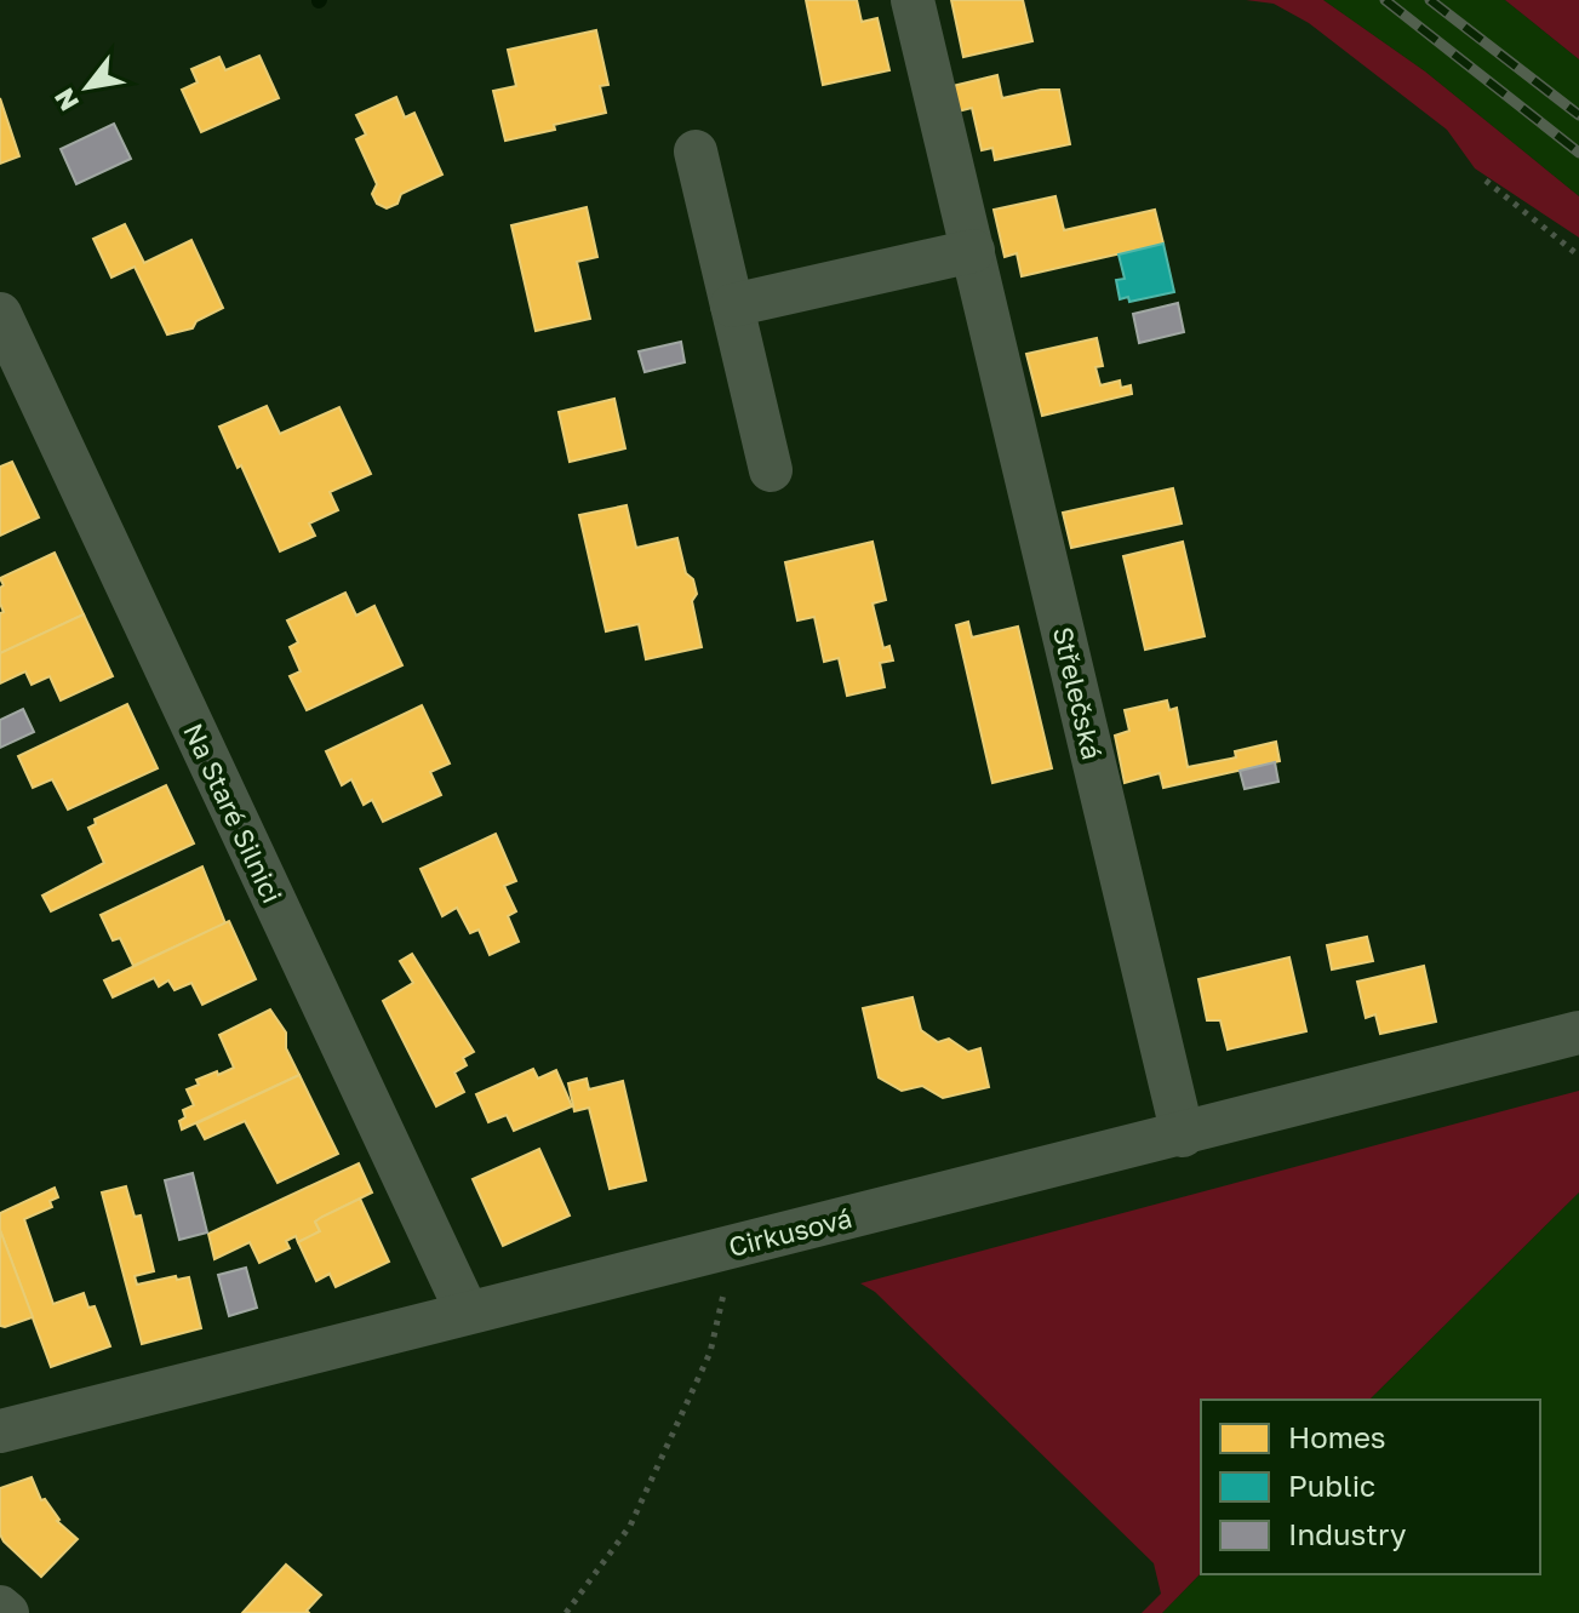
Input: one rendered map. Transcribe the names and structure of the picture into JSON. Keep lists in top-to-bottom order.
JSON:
{
  "streets": {
    "street": ["Střelečská", "Na Staré Silnici", "Cirkusová"]
  },
  "crossings": [
    ["Střelečská", "Cirkusová"],
    ["Na Staré Silnici", "Cirkusová"]
  ],
  "legend": ["Homes", "Public", "Industry"],
  "north": "bottom left"
}
